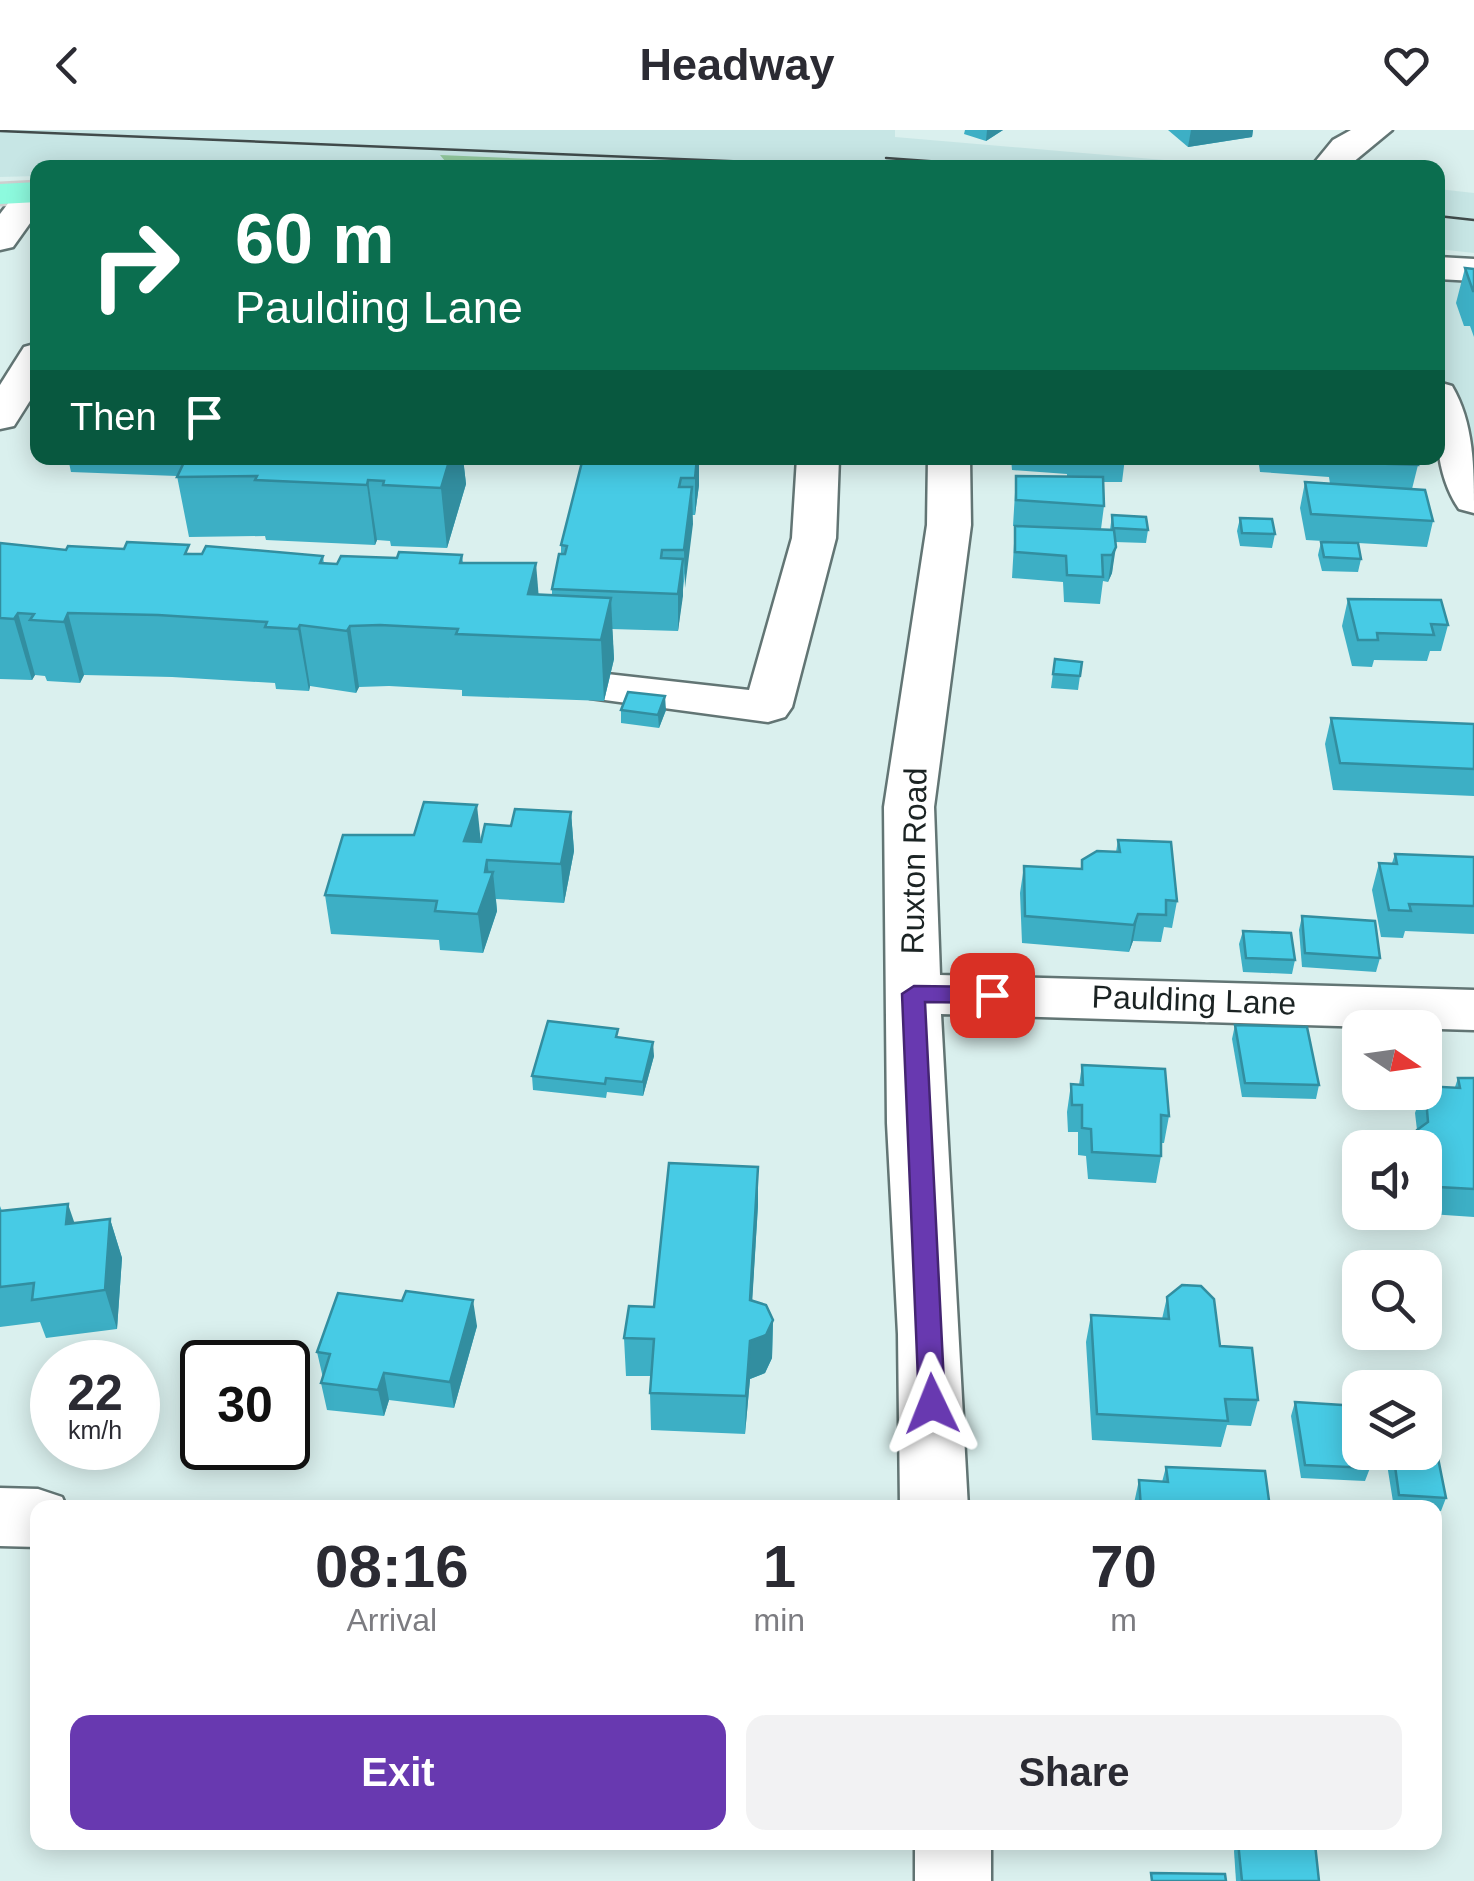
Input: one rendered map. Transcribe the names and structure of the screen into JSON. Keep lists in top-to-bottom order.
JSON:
{
  "streets": {
    "street": ["Ruxton Road", "Paulding Lane"]
  },
  "crossings": [
    ["Ruxton Road", "Paulding Lane"]
  ],
  "north": "right",
  "page": {
    "header": "Headway",
    "turn": ["60 m", "Paulding Lane"],
    "then": "Then",
    "speed": "22 km/h",
    "limit": "30",
    "eta": [
      "08:16",
      "Arrival",
      "1",
      "min",
      "70",
      "m"
    ],
    "buttons": ["Exit", "Share"]
  }
}
